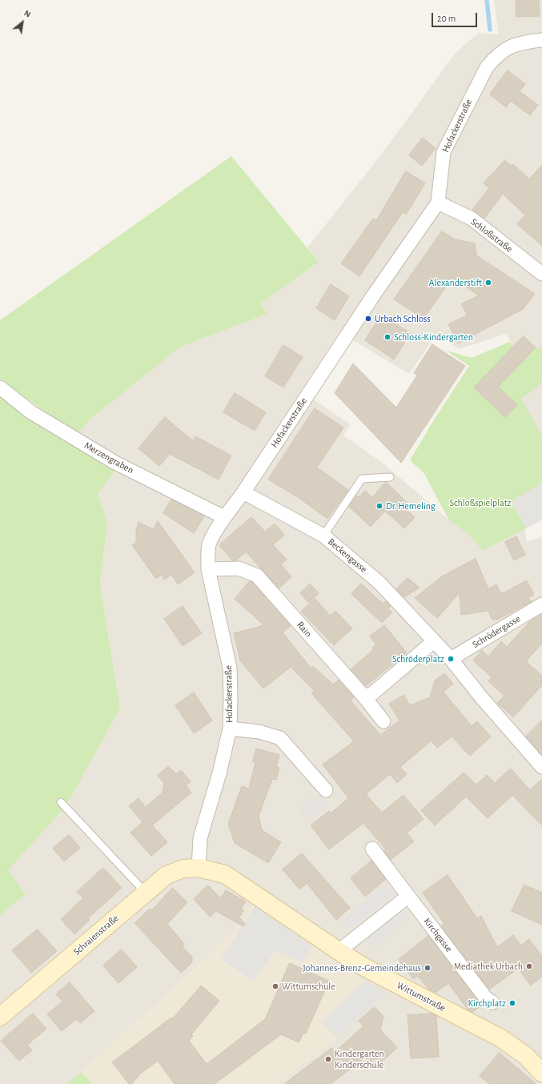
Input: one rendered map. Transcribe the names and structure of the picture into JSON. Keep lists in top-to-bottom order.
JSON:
{
  "streets": {
    "street": [
      "Hofackerstraße",
      "Schloßstraße",
      "Merzengraben",
      "Beckengasse",
      "Rain",
      "Schrödergasse",
      "Schraienstraße",
      "Kirchgasse",
      "Wittumstraße"
    ]
  },
  "crossings": [
    ["Hofackerstraße", "Schloßstraße"],
    ["Hofackerstraße", "Merzengraben"],
    ["Hofackerstraße", "Beckengasse"],
    ["Hofackerstraße", "Rain"],
    ["Hofackerstraße", "Schraienstraße"],
    ["Hofackerstraße", "Wittumstraße"],
    ["Beckengasse", "Schrödergasse"],
    ["Schraienstraße", "Wittumstraße"]
  ],
  "parks": ["Schloßspielplatz"],
  "places": [
    "Alexanderstift",
    "Urbach Schloss",
    "Schloss-Kindergarten",
    "Dr. Hemeling",
    "Schröderplatz",
    "Mediathek Urbach",
    "Johannes-Brenz-Gemeindehaus",
    "Wittumschule",
    "Kirchplatz",
    "Kindergarten Kinderschüle"
  ],
  "scale_bar": "20 m",
  "north": "top right"
}
